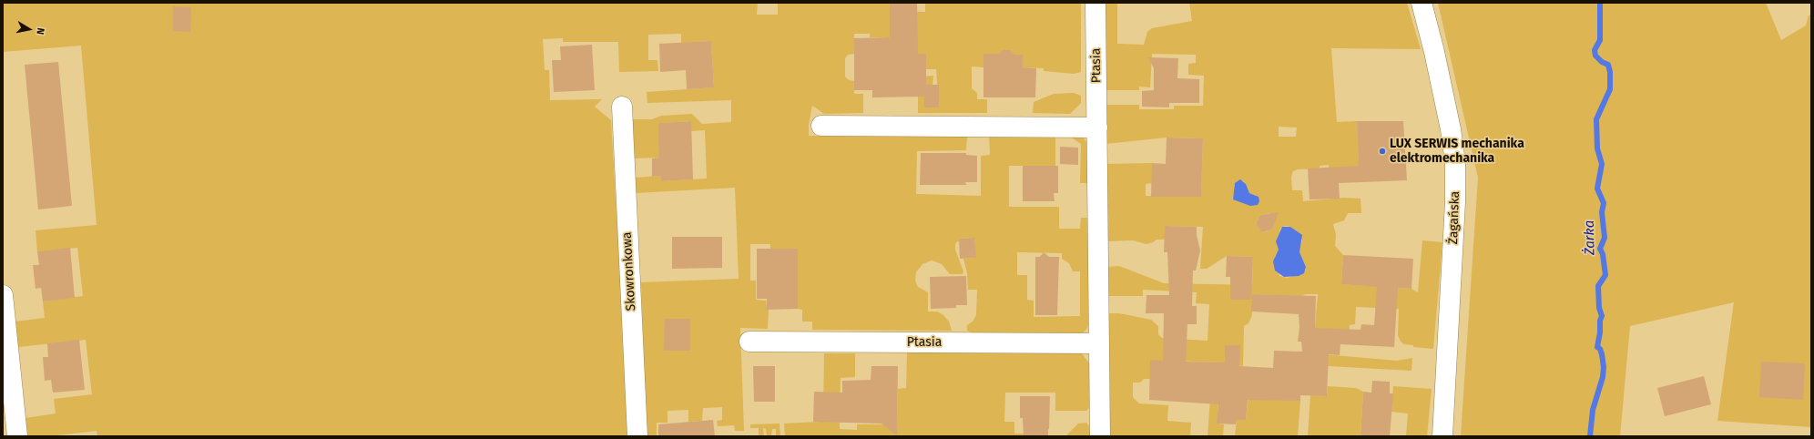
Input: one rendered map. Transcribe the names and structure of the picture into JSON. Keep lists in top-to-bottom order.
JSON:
{
  "streets": {
    "street": ["Ptasia", "Żagańska", "Skowronkowa"]
  },
  "water": ["Żarka"],
  "places": ["LUX SERWIS mechanika elektromechanika"],
  "north": "right"
}
